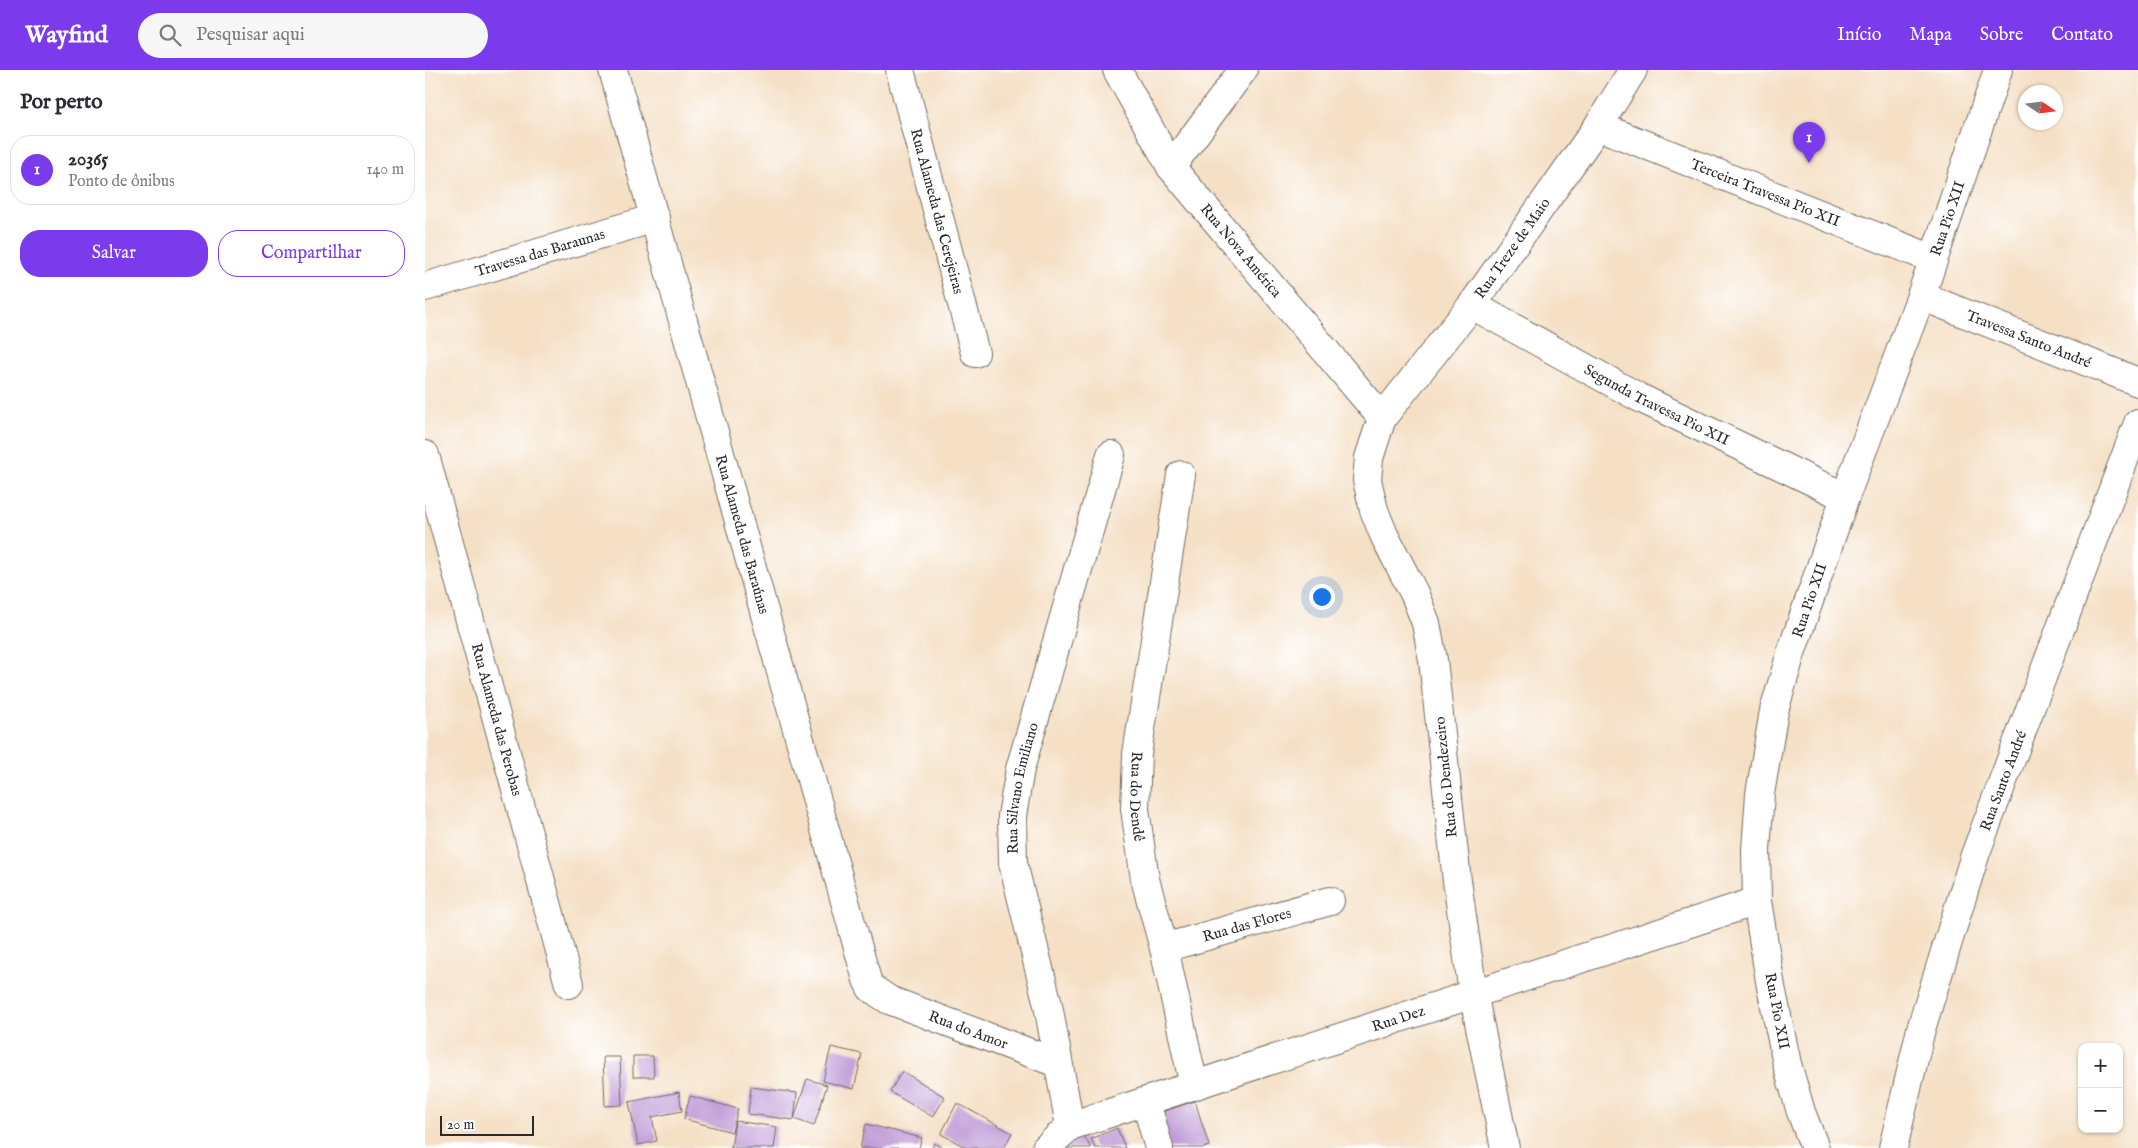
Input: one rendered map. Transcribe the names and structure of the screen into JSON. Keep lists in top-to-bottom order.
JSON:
{
  "streets": {
    "street": [
      "Terceira Travessa Pio XII",
      "Rua Alameda das Cerejeiras",
      "Rua Pio XII",
      "Rua Treze de Maio",
      "Rua Nova América",
      "Travessa das Baraunas",
      "Travessa Santo André",
      "Segunda Travessa Pio XII",
      "Rua Alameda das Baraúnas",
      "Rua Alameda das Perobas",
      "Rua do Dendezeiro",
      "Rua Santo André",
      "Rua Silvano Emiliano",
      "Rua do Dendê",
      "Rua das Flores",
      "Rua Dez",
      "Rua do Amor"
    ]
  },
  "crossings": [
    ["Terceira Travessa Pio XII", "Rua Pio XII"],
    ["Terceira Travessa Pio XII", "Rua Treze de Maio"],
    ["Rua Pio XII", "Travessa Santo André"],
    ["Rua Pio XII", "Segunda Travessa Pio XII"],
    ["Rua Pio XII", "Rua Dez"],
    ["Rua Treze de Maio", "Rua Nova América"],
    ["Rua Treze de Maio", "Segunda Travessa Pio XII"],
    ["Rua Treze de Maio", "Rua do Dendezeiro"],
    ["Rua Nova América", "Rua do Dendezeiro"],
    ["Travessa das Baraunas", "Rua Alameda das Baraúnas"],
    ["Rua Alameda das Baraúnas", "Rua do Amor"],
    ["Rua do Dendezeiro", "Rua Dez"],
    ["Rua Silvano Emiliano", "Rua Dez"],
    ["Rua Silvano Emiliano", "Rua do Amor"],
    ["Rua do Dendê", "Rua das Flores"],
    ["Rua do Dendê", "Rua Dez"]
  ],
  "scale_bar": "20 m",
  "north": "right",
  "page": {
    "header": "Wayfind",
    "search": "Pesquisar aqui",
    "nav": [
      "Início",
      "Mapa",
      "Sobre",
      "Contato"
    ],
    "heading": "Por perto",
    "pins": "1",
    "list": [
      {
        "mark": "1",
        "name": "20365",
        "note": "Ponto de ônibus",
        "value": "140 m"
      }
    ],
    "buttons": ["Salvar", "Compartilhar"],
    "map_buttons": ["+", "−"],
    "scale": "20 m"
  }
}
